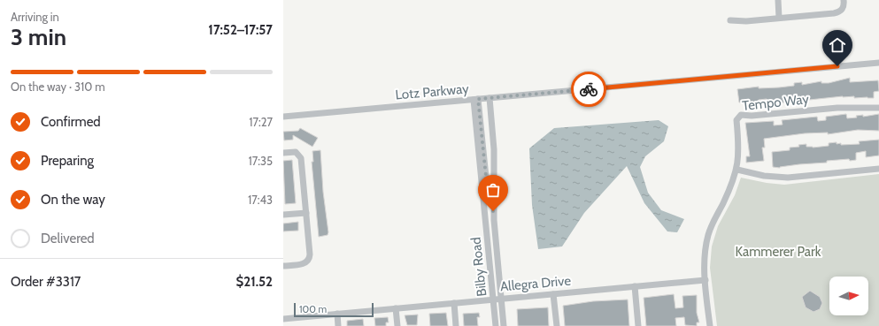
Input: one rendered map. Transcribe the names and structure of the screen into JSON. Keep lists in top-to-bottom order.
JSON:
{
  "streets": {
    "street": [
      "Lotz Parkway",
      "Tempo Way",
      "Bilby Road",
      "Allegra Drive"
    ]
  },
  "crossings": [
    ["Lotz Parkway", "Bilby Road"],
    ["Tempo Way", "Allegra Drive"],
    ["Bilby Road", "Allegra Drive"]
  ],
  "parks": ["Kammerer Park"],
  "scale_bar": "100 m",
  "north": "right",
  "page": {
    "heading": ["3 min", "Arriving in", "17:52–17:57"],
    "panel": ["Order #3317", "$21.52"],
    "bar": "On the way · 310 m",
    "list": [
      ["Confirmed", "17:27"],
      ["Preparing", "17:35"],
      ["On the way", "17:43"],
      "Delivered"
    ],
    "scale": "100 m"
  }
}
